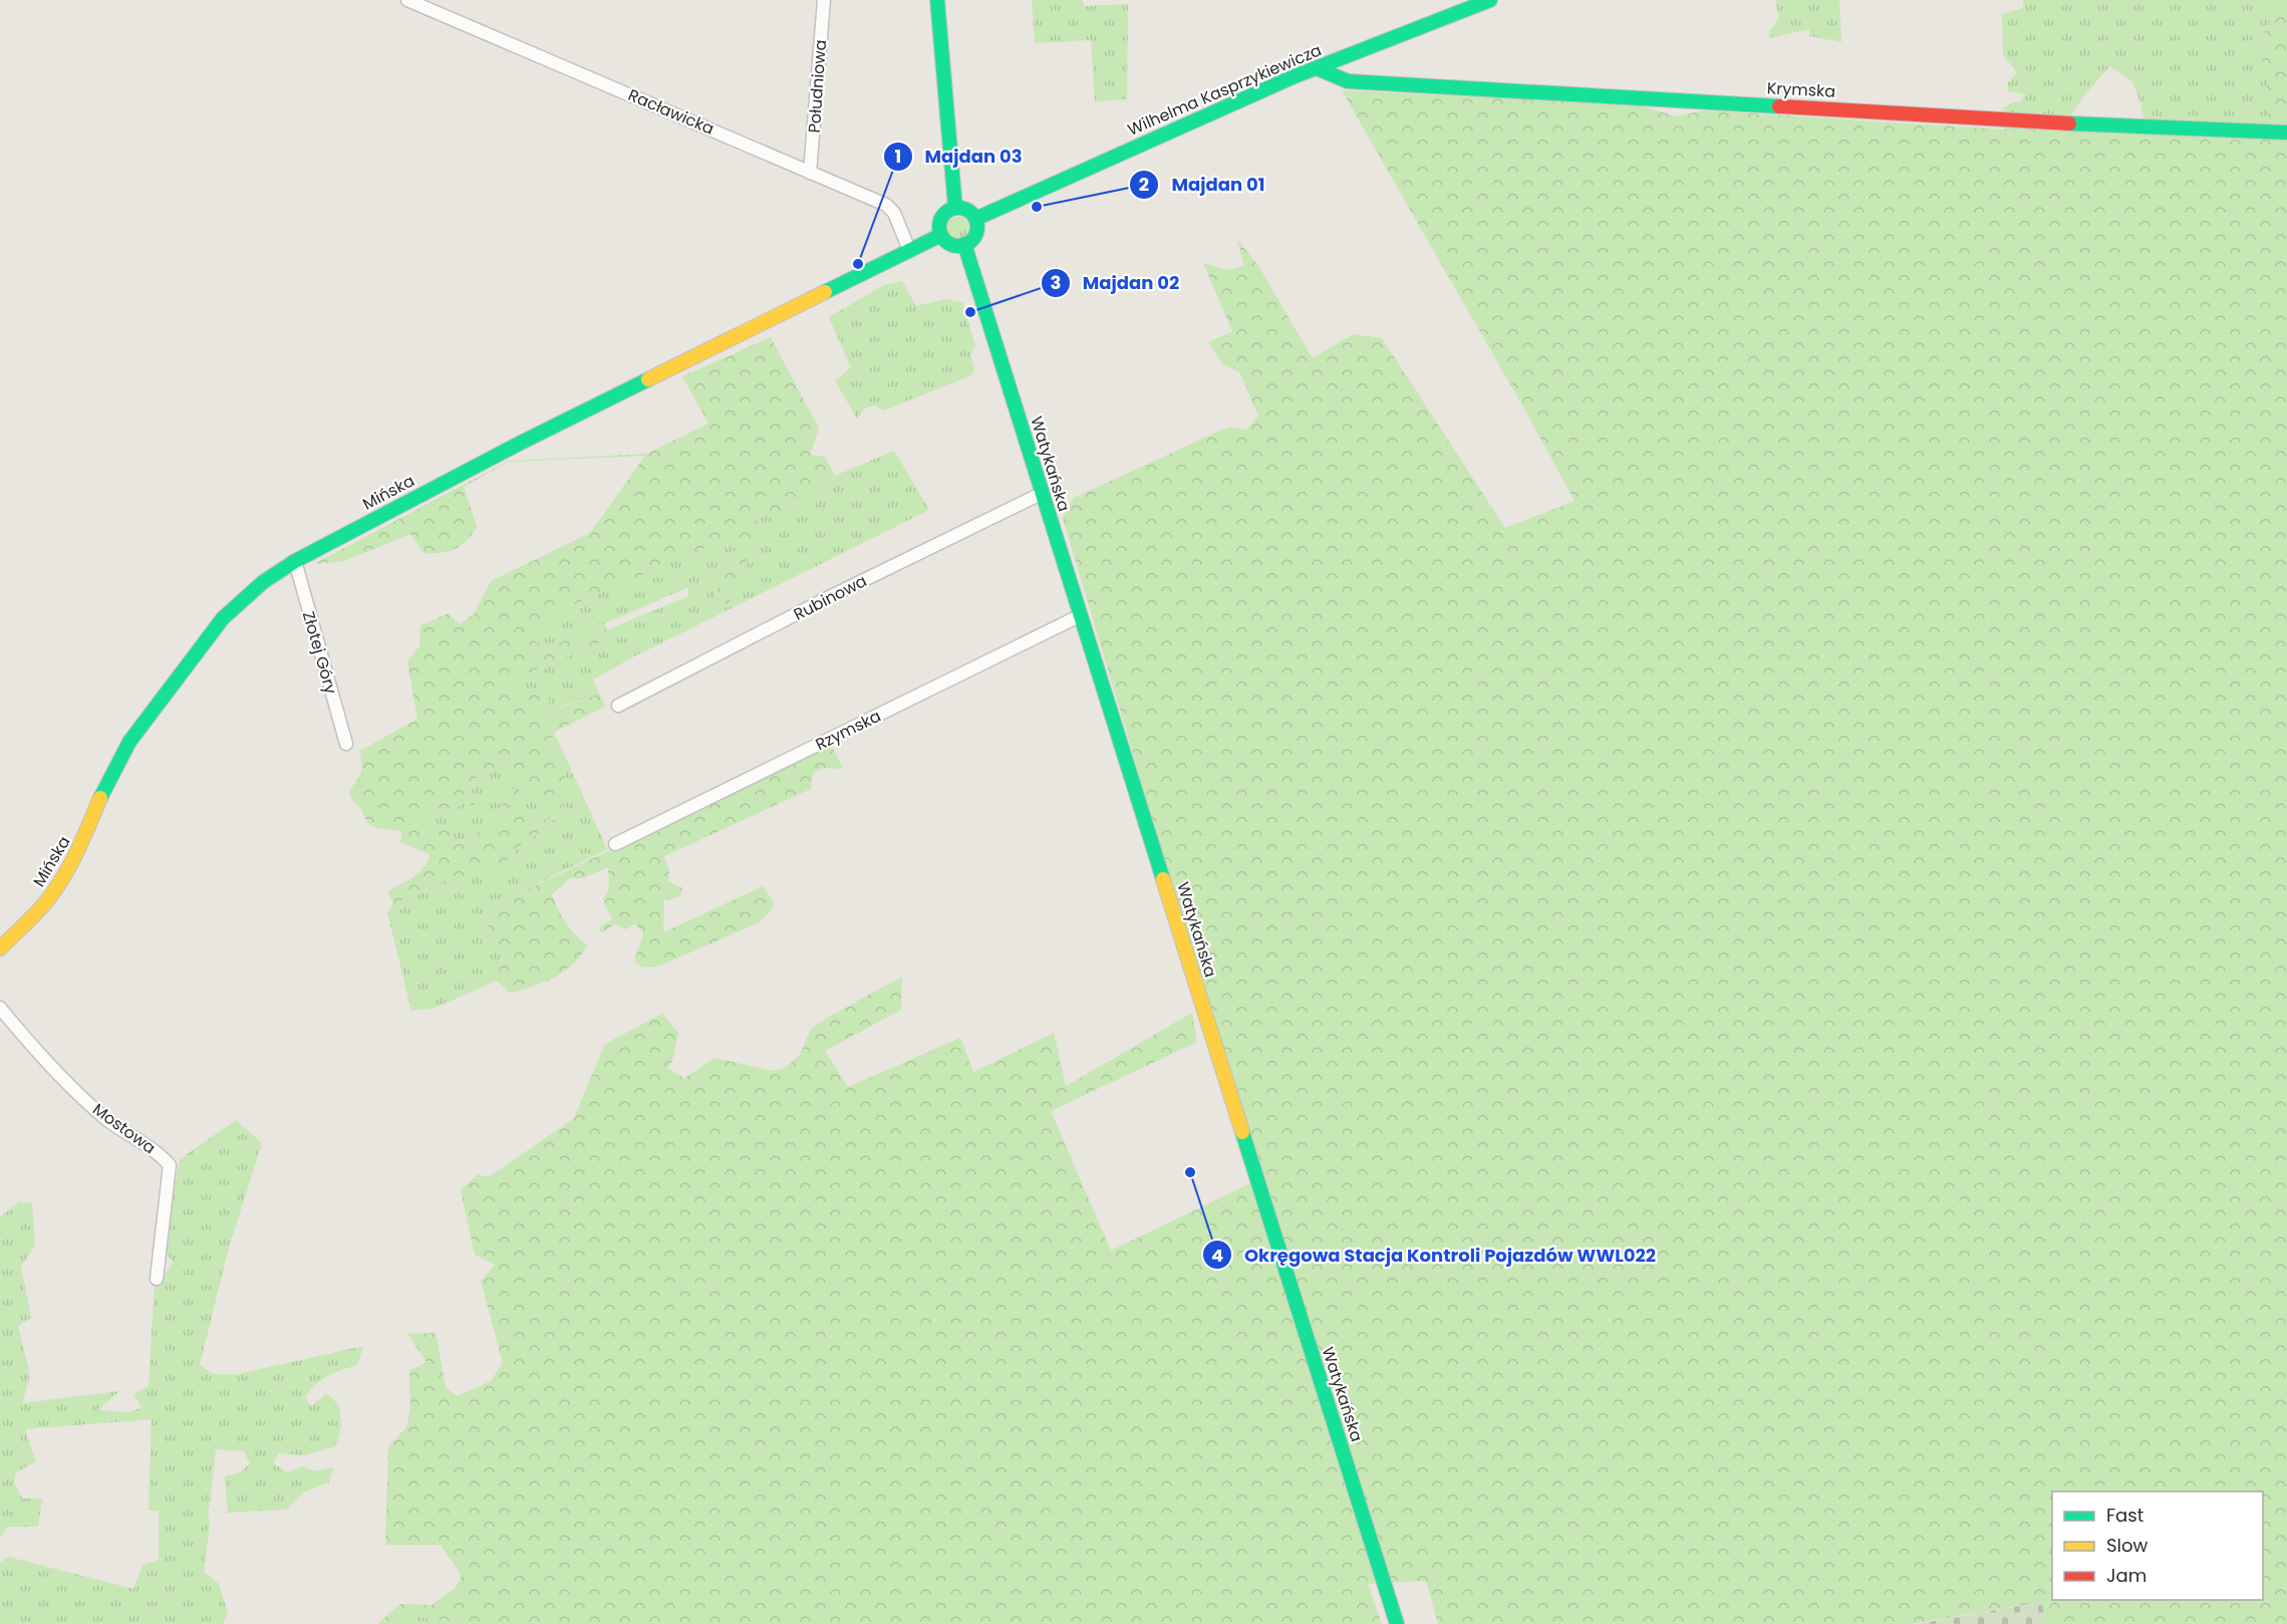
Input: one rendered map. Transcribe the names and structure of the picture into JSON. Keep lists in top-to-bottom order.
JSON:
{
  "streets": {
    "street": [
      "Południowa",
      "Wilhelma Kasprzykiewicza",
      "Krymska",
      "Racławicka",
      "Watykańska",
      "Mińska",
      "Rubinowa",
      "Złotej Góry",
      "Rzymska",
      "Mostowa"
    ]
  },
  "crossings": [
    ["Południowa", "Racławicka"],
    ["Wilhelma Kasprzykiewicza", "Krymska"],
    ["Wilhelma Kasprzykiewicza", "Watykańska"],
    ["Wilhelma Kasprzykiewicza", "Mińska"],
    ["Racławicka", "Mińska"],
    ["Watykańska", "Mińska"],
    ["Watykańska", "Rubinowa"],
    ["Watykańska", "Rzymska"],
    ["Mińska", "Złotej Góry"]
  ],
  "places": [
    "Majdan 01",
    "Majdan 03",
    "Majdan 02",
    "Okręgowa Stacja Kontroli Pojazdów WWL022"
  ],
  "legend": ["Fast", "Slow", "Jam"]
}
